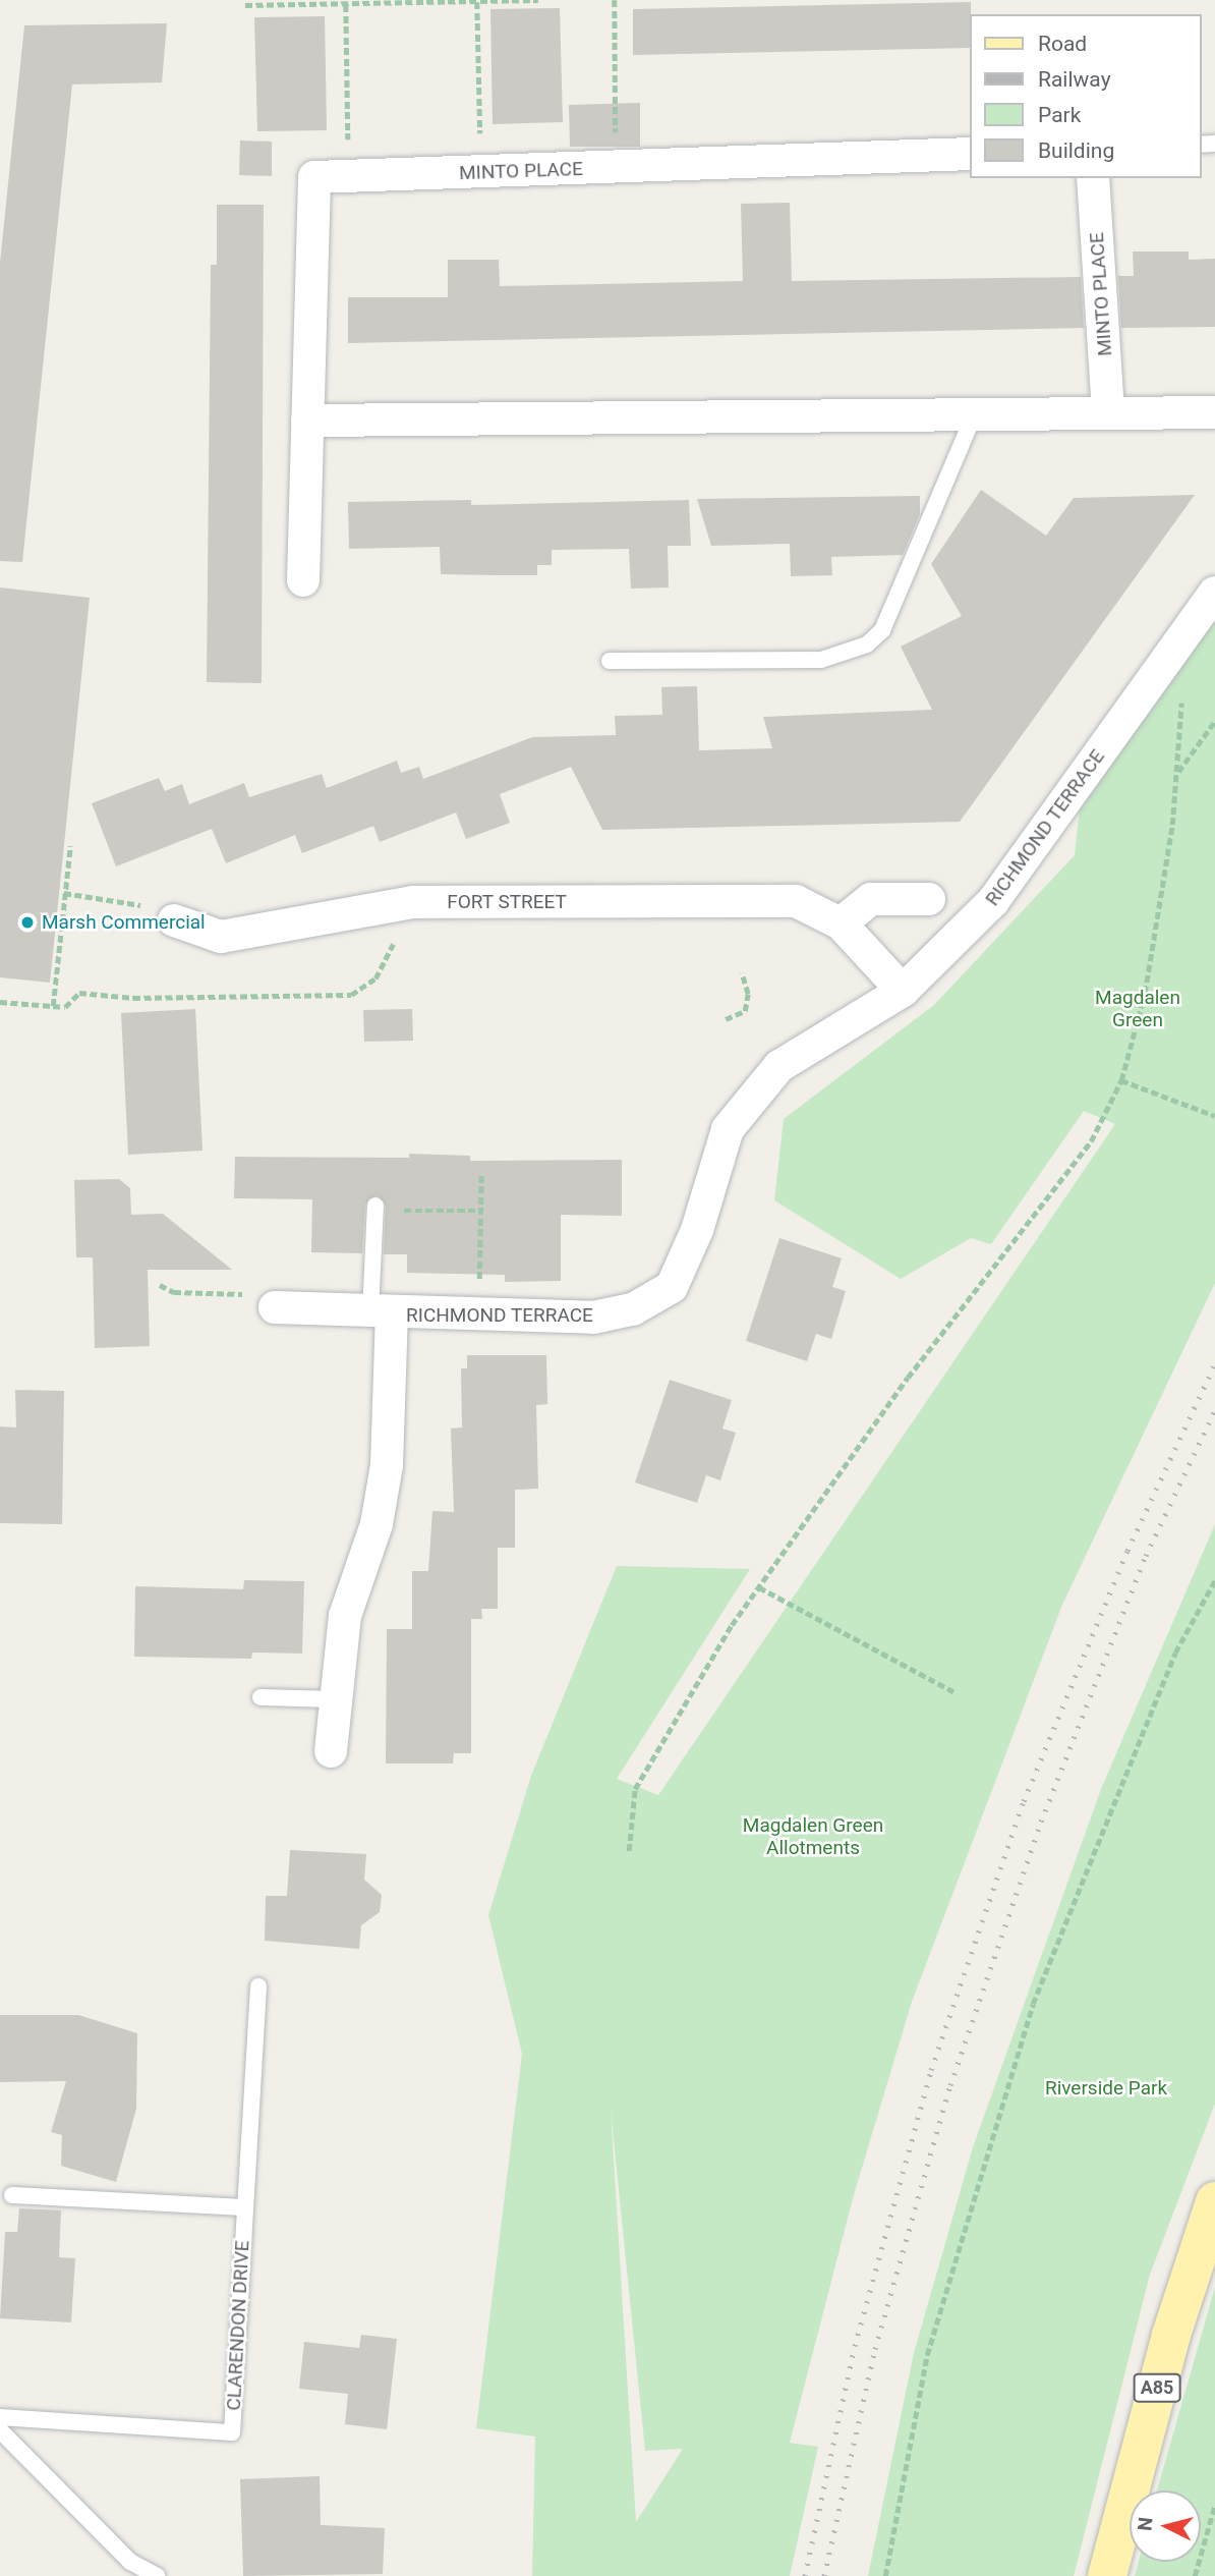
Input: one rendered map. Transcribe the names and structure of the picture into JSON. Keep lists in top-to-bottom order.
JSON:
{
  "streets": {
    "main road": ["A85"],
    "street": ["MINTO PLACE", "RICHMOND TERRACE", "FORT STREET"],
    "lane": ["CLARENDON DRIVE"]
  },
  "crossings": [
    ["RICHMOND TERRACE", "FORT STREET"]
  ],
  "parks": ["Magdalen Green", "Magdalen Green Allotments", "Riverside Park"],
  "places": ["Marsh Commercial"],
  "legend": [
    "Road",
    "Railway",
    "Park",
    "Building"
  ],
  "north": "left"
}
